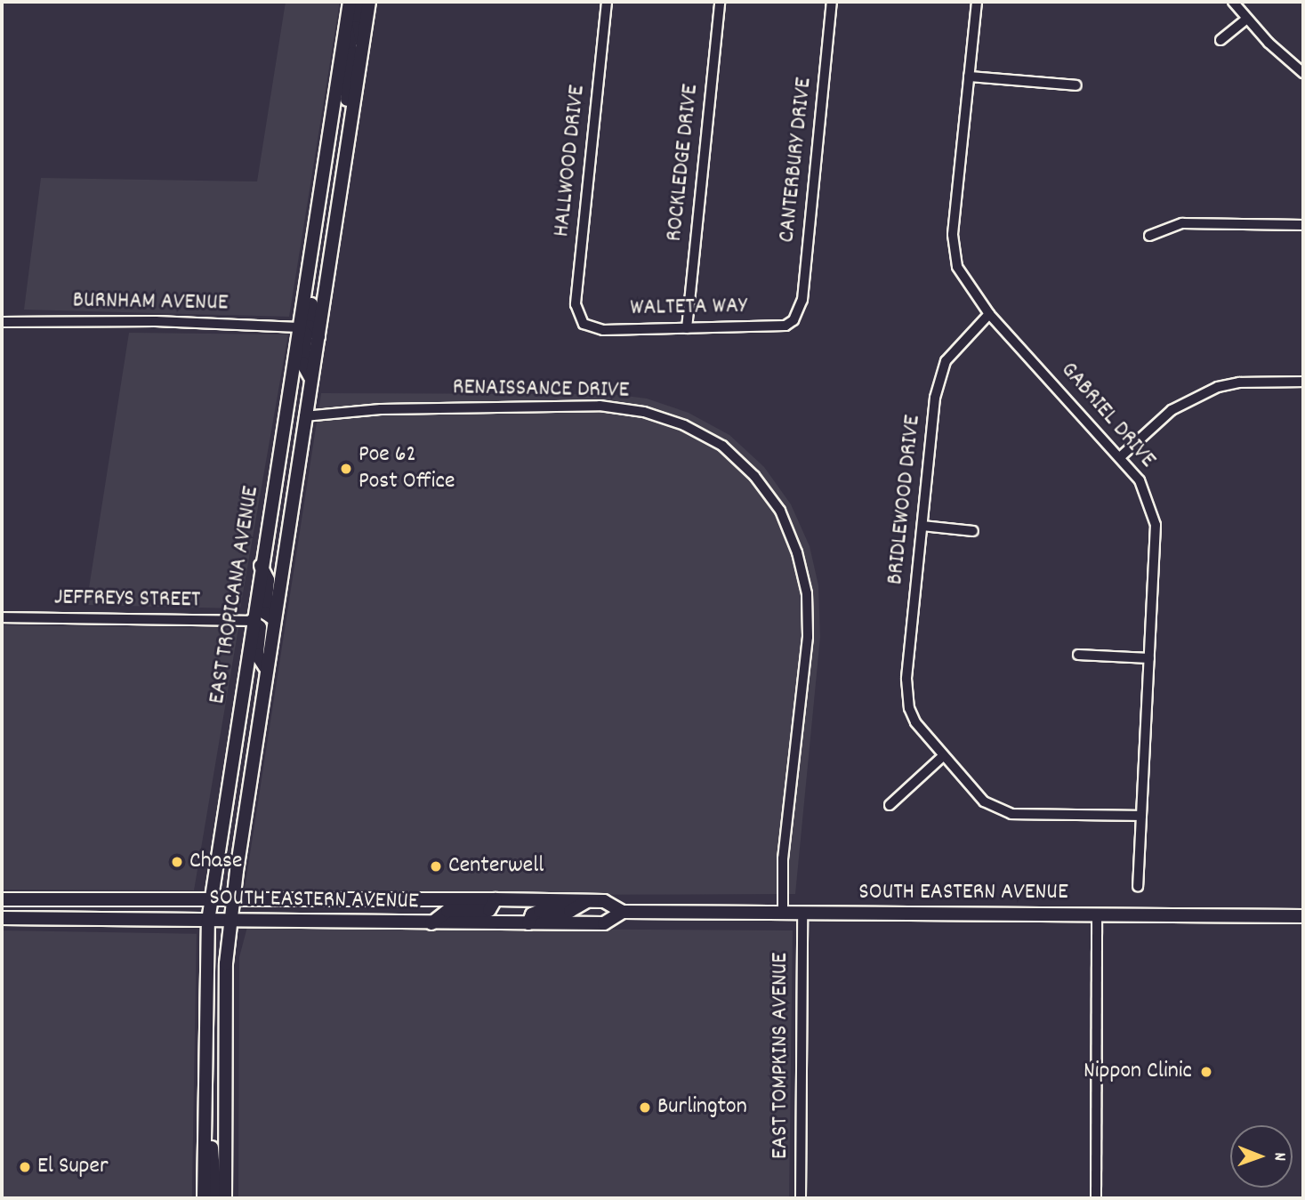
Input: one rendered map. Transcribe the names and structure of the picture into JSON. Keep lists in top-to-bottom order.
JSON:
{
  "streets": {
    "main road": ["EAST TROPICANA AVENUE", "SOUTH EASTERN AVENUE"],
    "street": [
      "CANTERBURY DRIVE",
      "HALLWOOD DRIVE",
      "ROCKLEDGE DRIVE",
      "BURNHAM AVENUE",
      "WALTETA WAY",
      "RENAISSANCE DRIVE",
      "GABRIEL DRIVE",
      "BRIDLEWOOD DRIVE",
      "JEFFREYS STREET",
      "EAST TOMPKINS AVENUE"
    ]
  },
  "crossings": [
    ["CANTERBURY DRIVE", "WALTETA WAY"],
    ["HALLWOOD DRIVE", "WALTETA WAY"],
    ["ROCKLEDGE DRIVE", "WALTETA WAY"],
    ["BURNHAM AVENUE", "EAST TROPICANA AVENUE"],
    ["RENAISSANCE DRIVE", "EAST TROPICANA AVENUE"],
    ["RENAISSANCE DRIVE", "SOUTH EASTERN AVENUE"],
    ["GABRIEL DRIVE", "BRIDLEWOOD DRIVE"],
    ["EAST TROPICANA AVENUE", "JEFFREYS STREET"],
    ["EAST TROPICANA AVENUE", "SOUTH EASTERN AVENUE"],
    ["SOUTH EASTERN AVENUE", "EAST TOMPKINS AVENUE"]
  ],
  "places": [
    "Poe 62 Post Office",
    "Chase",
    "Centerwell",
    "Nippon Clinic",
    "Burlington",
    "El Super"
  ],
  "north": "right"
}
